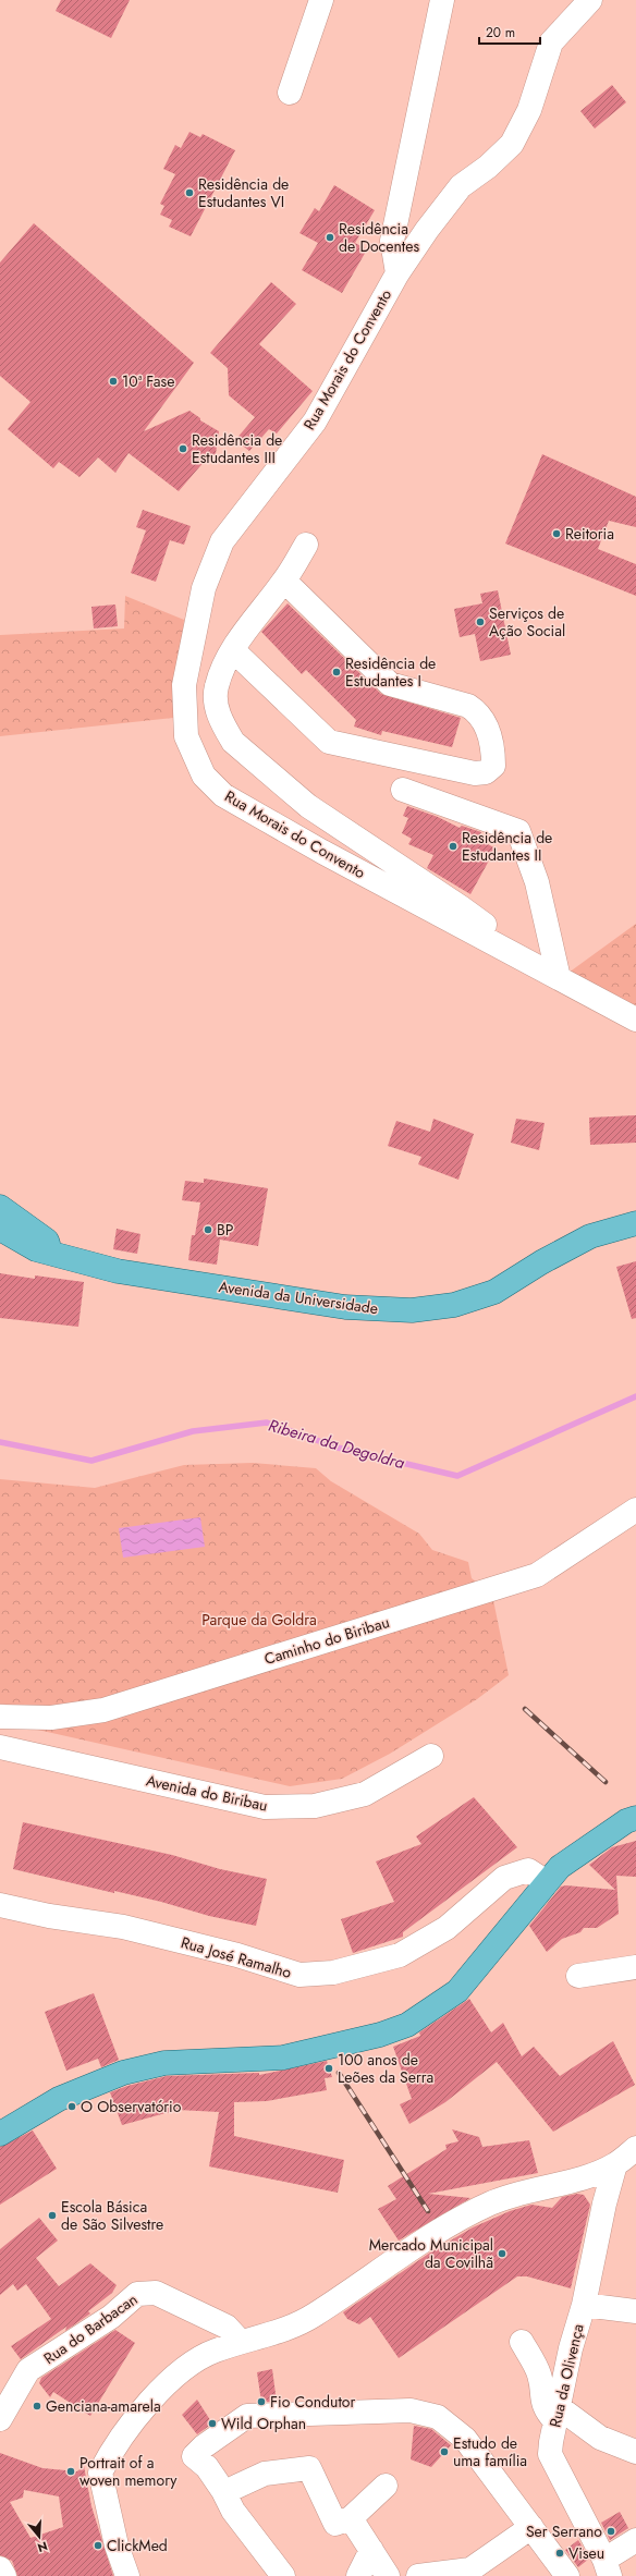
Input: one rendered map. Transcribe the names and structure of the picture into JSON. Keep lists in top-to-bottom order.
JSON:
{
  "streets": {
    "main road": ["Avenida da Universidade"],
    "street": [
      "Rua Morais do Convento",
      "Caminho do Biribau",
      "Avenida do Biribau",
      "Rua José Ramalho",
      "Rua do Barbacan",
      "Rua da Olivença"
    ]
  },
  "water": ["Ribeira da Degoldra"],
  "parks": ["Parque da Goldra"],
  "places": [
    "Residência de Estudantes VI",
    "Residência de Docentes",
    "10ª Fase",
    "Residência de Estudantes III",
    "Reitoria",
    "Serviços de Ação Social",
    "Residência de Estudantes I",
    "Residência de Estudantes II",
    "BP",
    "100 anos de Leões da Serra",
    "O Observatório",
    "Escola Básica de São Silvestre",
    "Mercado Municipal da Covilhã",
    "Fio Condutor",
    "Genciana-amarela",
    "Wild Orphan",
    "Estudo de uma família",
    "Portrait of a woven memory",
    "Ser Serrano",
    "ClickMed",
    "Viseu"
  ],
  "scale_bar": "20 m",
  "north": "bottom"
}
